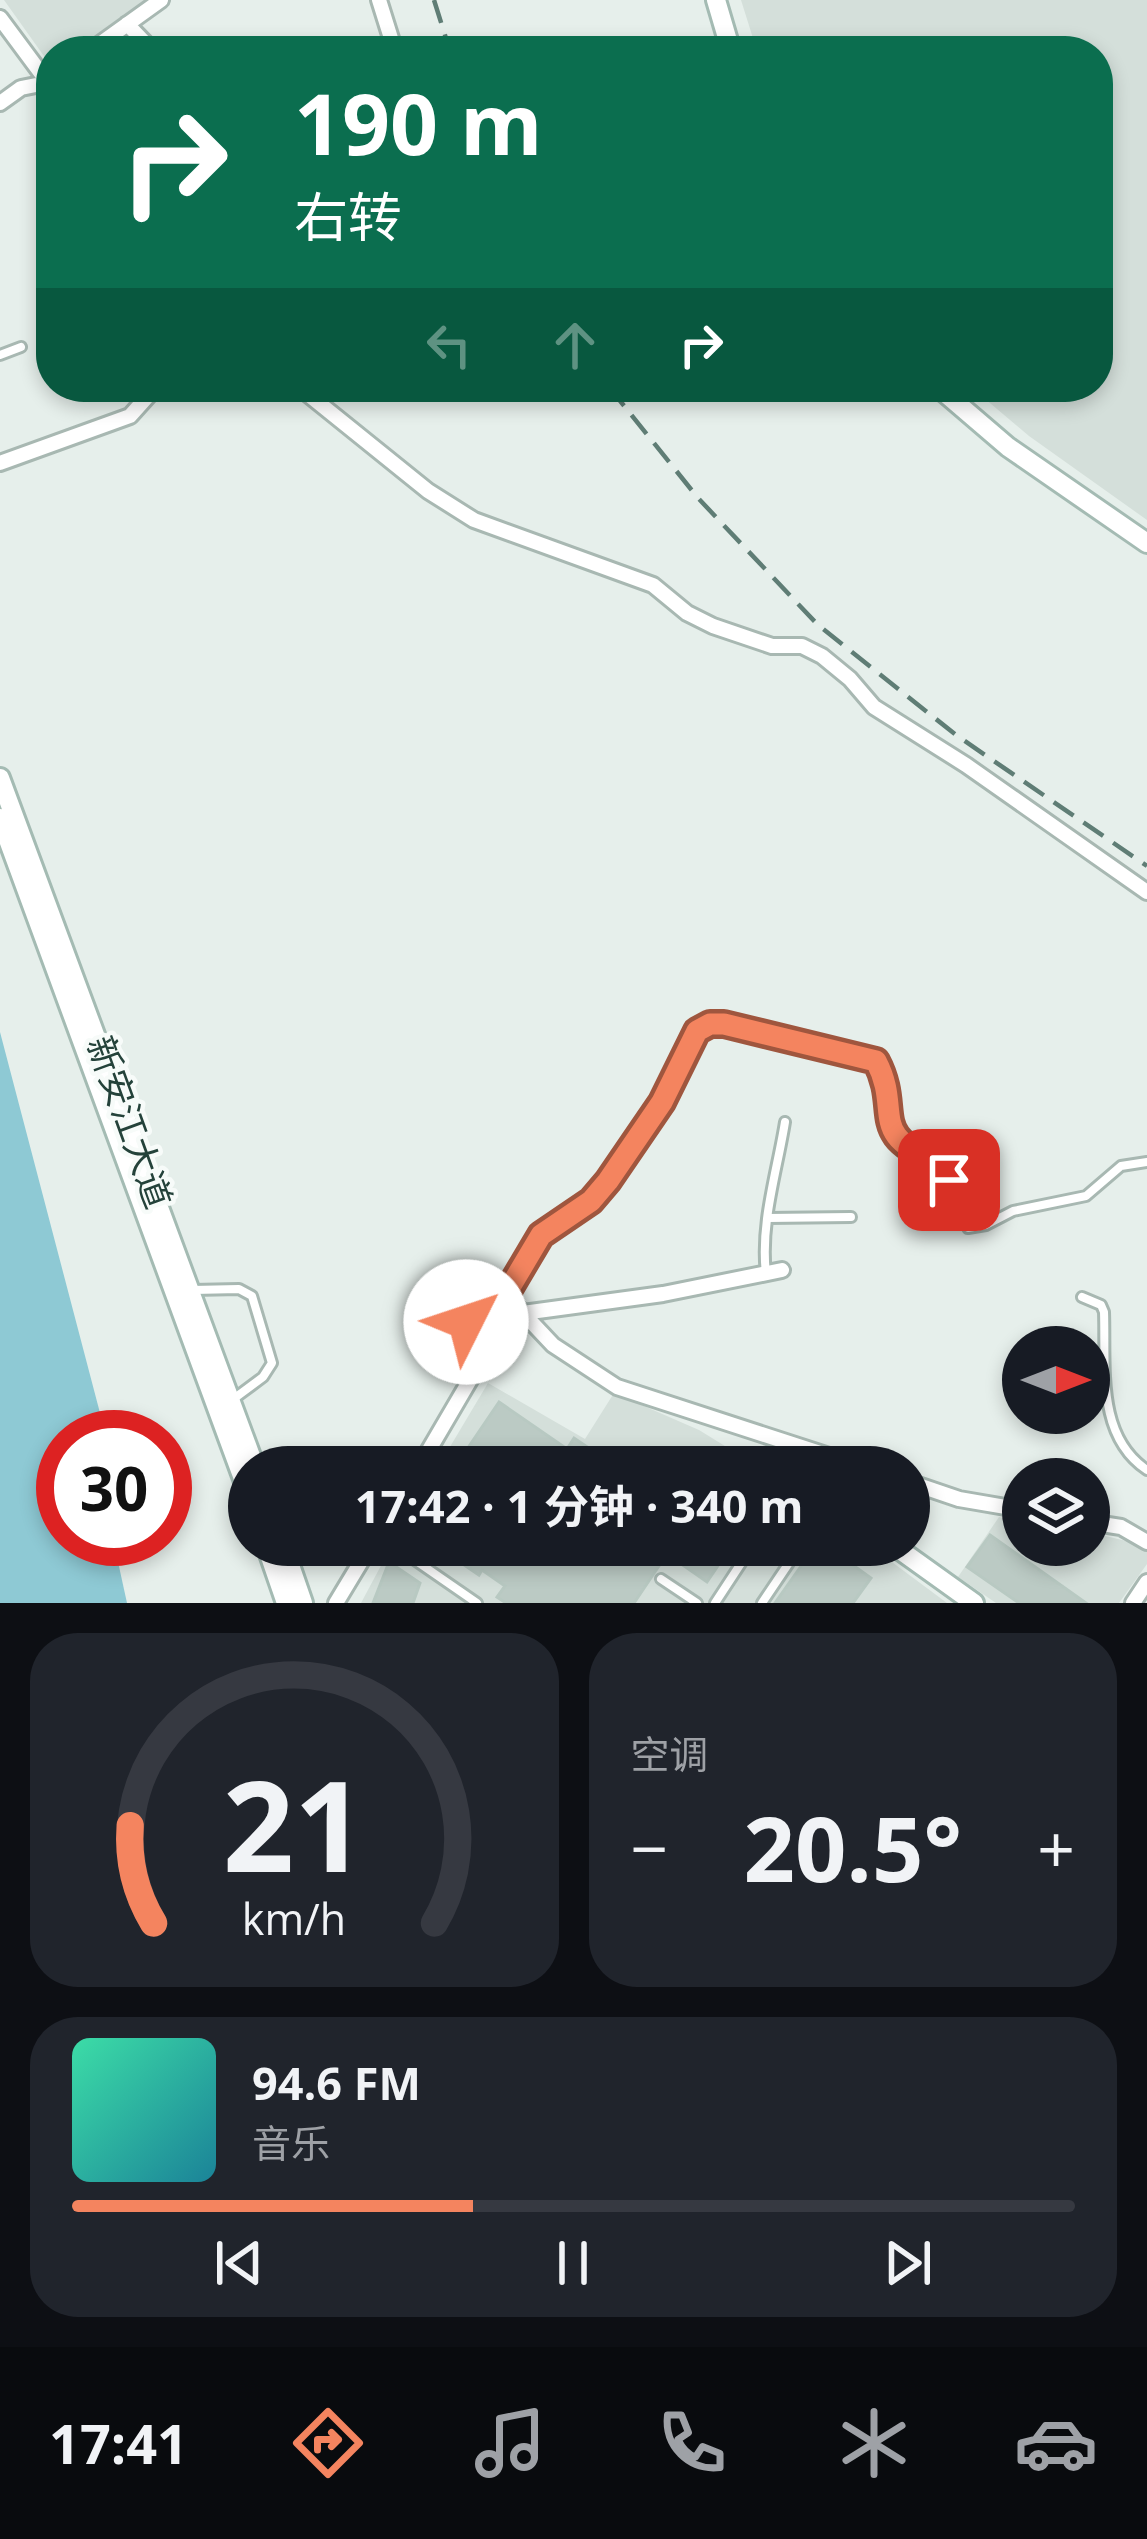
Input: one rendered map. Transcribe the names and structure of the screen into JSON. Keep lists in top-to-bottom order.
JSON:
{
  "streets": {
    "main road": ["新安江大道"]
  },
  "north": "right",
  "page": {
    "turn": ["190 m", "右转"],
    "limit": "30",
    "trip": "17:42 · 1 分钟 · 340 m",
    "tile": "空调",
    "heat": ["−", "20.5°", "+"],
    "song": ["94.6 FM", "音乐"],
    "tabs": "17:41",
    "gauge": ["21", "km/h"]
  }
}
